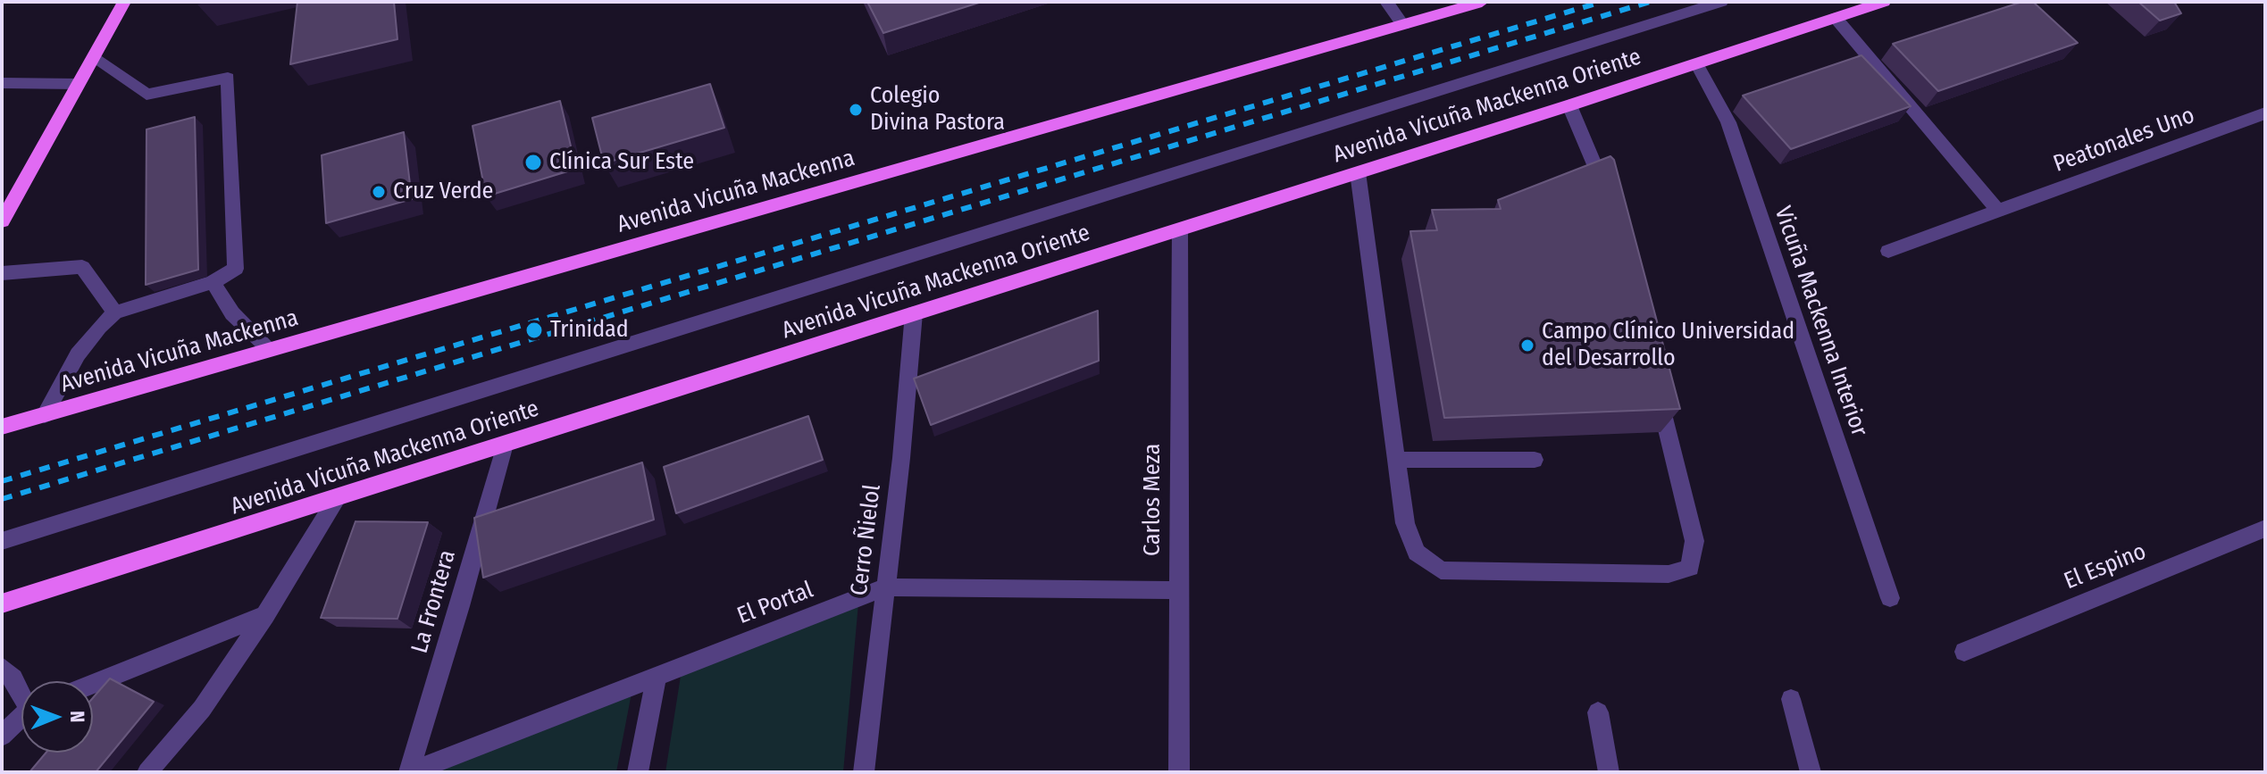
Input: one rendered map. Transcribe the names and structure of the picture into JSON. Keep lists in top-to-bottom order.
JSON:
{
  "streets": {
    "main road": ["Avenida Vicuña Mackenna Oriente", "Avenida Vicuña Mackenna"],
    "street": [
      "Peatonales Uno",
      "Vicuña Mackenna Interior",
      "Carlos Meza",
      "Cerro Ñielol",
      "El Espino",
      "La Frontera",
      "El Portal"
    ]
  },
  "crossings": [
    ["Avenida Vicuña Mackenna Oriente", "Vicuña Mackenna Interior"],
    ["Avenida Vicuña Mackenna Oriente", "Carlos Meza"],
    ["Avenida Vicuña Mackenna Oriente", "Cerro Ñielol"],
    ["Avenida Vicuña Mackenna Oriente", "La Frontera"],
    ["Carlos Meza", "El Portal"],
    ["Cerro Ñielol", "El Portal"],
    ["La Frontera", "El Portal"]
  ],
  "places": [
    "Colegio Divina Pastora",
    "Clínica Sur Este",
    "Cruz Verde",
    "Trinidad",
    "Campo Clínico Universidad del Desarrollo"
  ],
  "north": "right"
}
